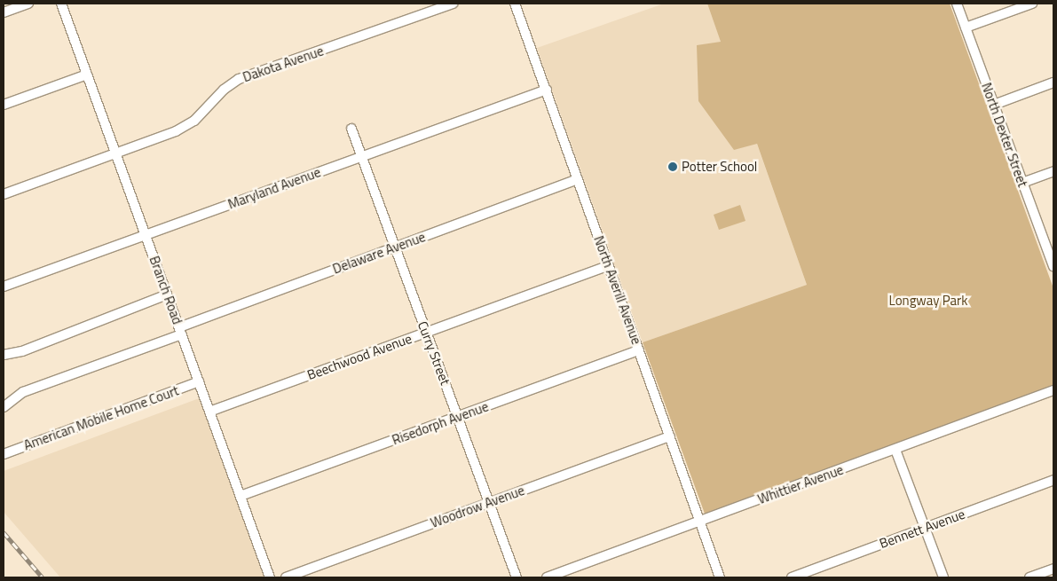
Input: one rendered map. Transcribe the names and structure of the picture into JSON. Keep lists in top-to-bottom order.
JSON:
{
  "streets": {
    "street": [
      "Dakota Avenue",
      "North Dexter Street",
      "Maryland Avenue",
      "Delaware Avenue",
      "Branch Road",
      "North Averill Avenue",
      "Curry Street",
      "Beechwood Avenue",
      "American Mobile Home Court",
      "Risedorph Avenue",
      "Whittier Avenue",
      "Woodrow Avenue",
      "Bennett Avenue"
    ]
  },
  "crossings": [
    ["Dakota Avenue", "Branch Road"],
    ["Maryland Avenue", "Branch Road"],
    ["Maryland Avenue", "North Averill Avenue"],
    ["Maryland Avenue", "Curry Street"],
    ["Delaware Avenue", "Branch Road"],
    ["Delaware Avenue", "North Averill Avenue"],
    ["Delaware Avenue", "Curry Street"],
    ["Branch Road", "Beechwood Avenue"],
    ["Branch Road", "American Mobile Home Court"],
    ["Branch Road", "Risedorph Avenue"],
    ["North Averill Avenue", "Beechwood Avenue"],
    ["North Averill Avenue", "Risedorph Avenue"],
    ["North Averill Avenue", "Whittier Avenue"],
    ["North Averill Avenue", "Woodrow Avenue"],
    ["Curry Street", "Beechwood Avenue"],
    ["Curry Street", "Risedorph Avenue"],
    ["Curry Street", "Woodrow Avenue"]
  ],
  "parks": ["Longway Park"],
  "places": ["Potter School"]
}
